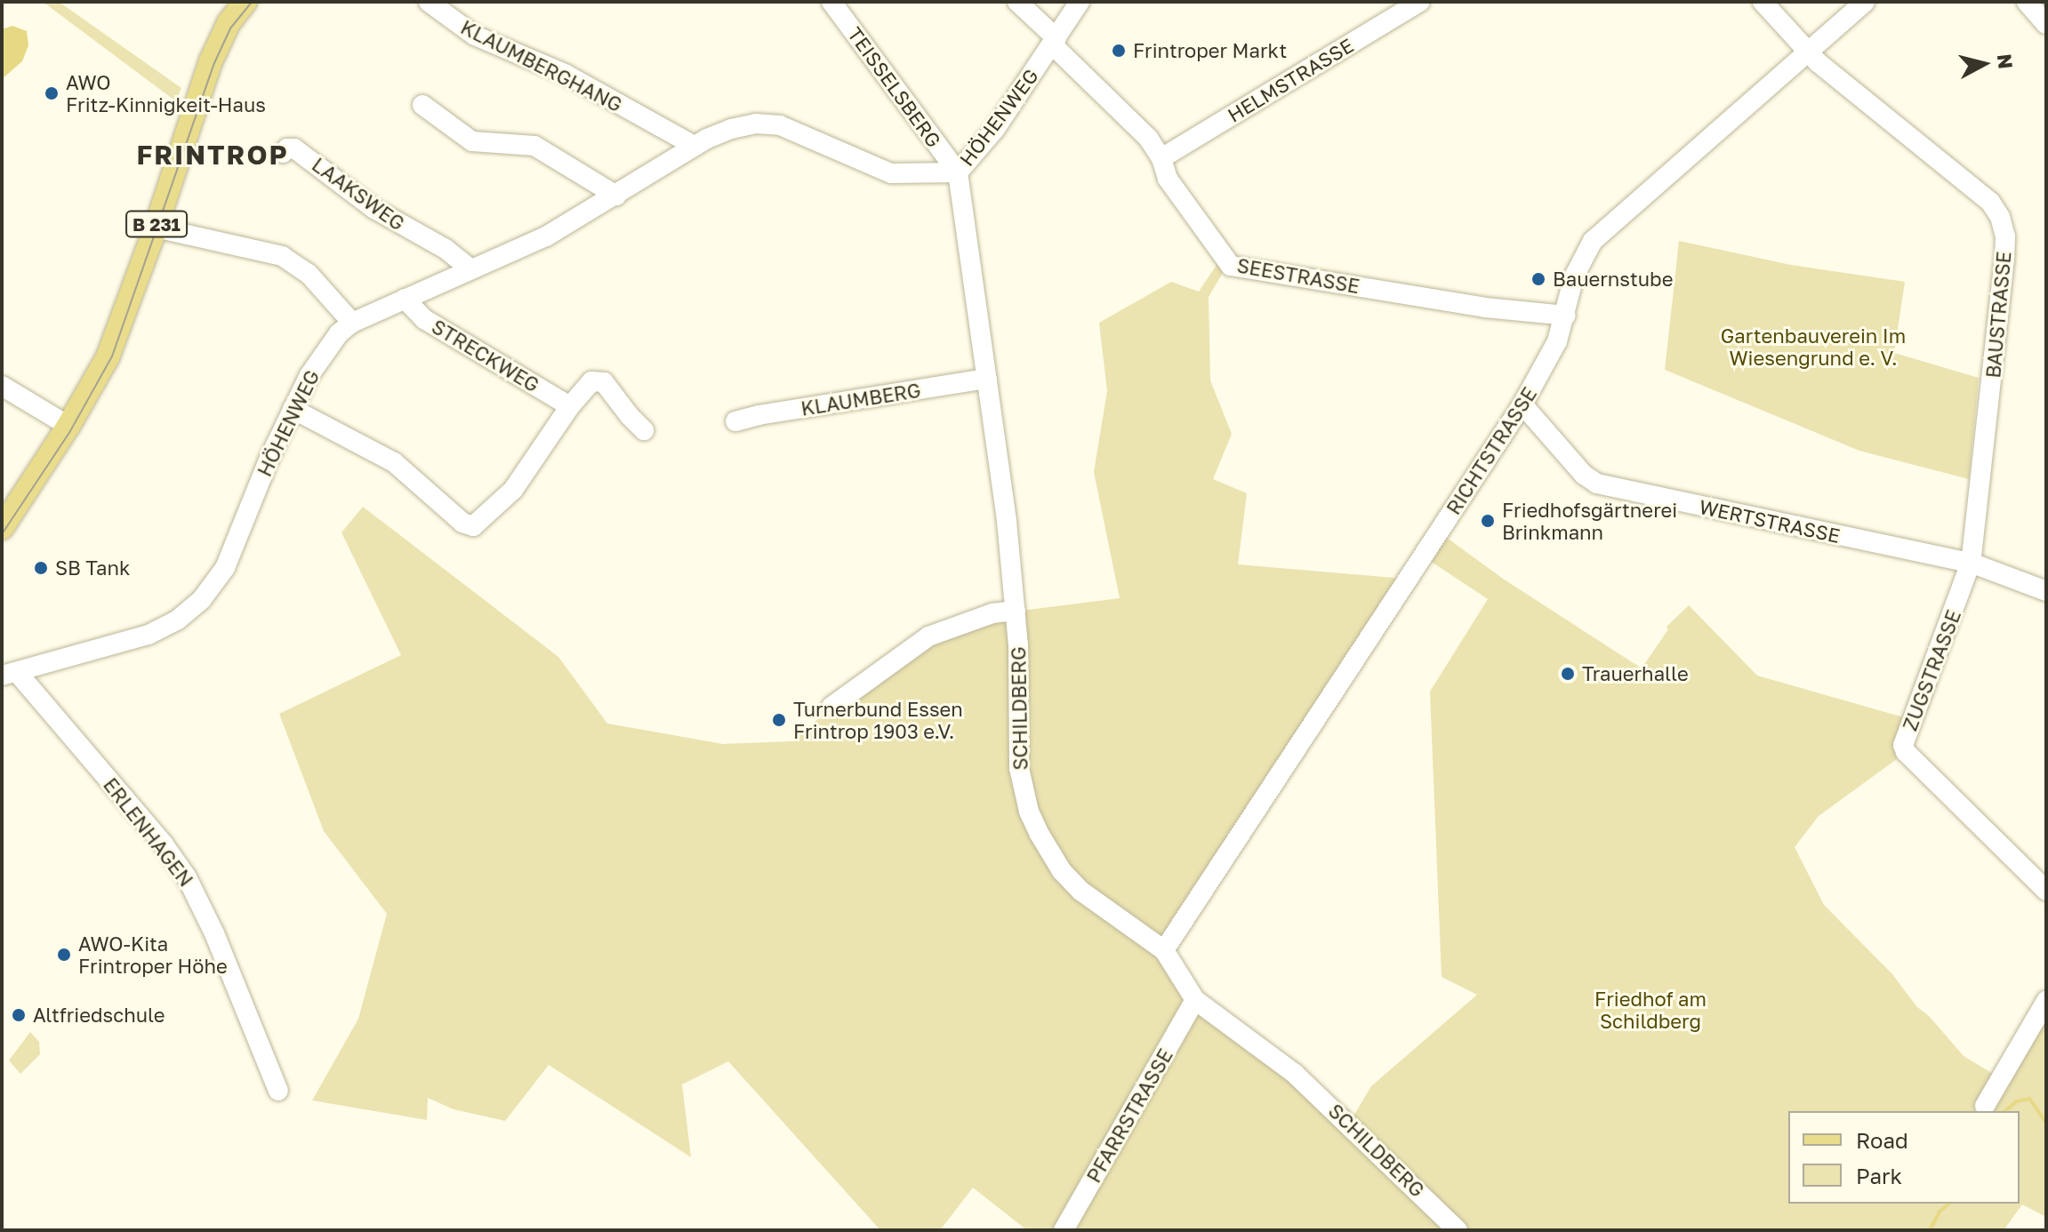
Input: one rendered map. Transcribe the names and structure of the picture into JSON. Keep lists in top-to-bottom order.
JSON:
{
  "streets": {
    "main road": ["B 231"],
    "street": [
      "KLAUMBERGHANG",
      "HELMSTRASSE",
      "TEISSELSBERG",
      "HÖHENWEG",
      "LAAKSWEG",
      "SEESTRASSE",
      "BAUSTRASSE",
      "STRECKWEG",
      "KLAUMBERG",
      "RICHTSTRASSE",
      "WERTSTRASSE",
      "ZUGSTRASSE",
      "SCHILDBERG",
      "ERLENHAGEN",
      "PFARRSTRASSE"
    ]
  },
  "crossings": [
    ["KLAUMBERGHANG", "HÖHENWEG"],
    ["HELMSTRASSE", "SEESTRASSE"],
    ["TEISSELSBERG", "HÖHENWEG"],
    ["TEISSELSBERG", "SCHILDBERG"],
    ["HÖHENWEG", "LAAKSWEG"],
    ["HÖHENWEG", "SEESTRASSE"],
    ["HÖHENWEG", "STRECKWEG"],
    ["HÖHENWEG", "SCHILDBERG"],
    ["HÖHENWEG", "ERLENHAGEN"],
    ["SEESTRASSE", "RICHTSTRASSE"],
    ["BAUSTRASSE", "RICHTSTRASSE"],
    ["BAUSTRASSE", "WERTSTRASSE"],
    ["BAUSTRASSE", "ZUGSTRASSE"],
    ["KLAUMBERG", "SCHILDBERG"],
    ["RICHTSTRASSE", "WERTSTRASSE"],
    ["RICHTSTRASSE", "SCHILDBERG"],
    ["WERTSTRASSE", "ZUGSTRASSE"],
    ["SCHILDBERG", "PFARRSTRASSE"]
  ],
  "districts": ["FRINTROP"],
  "parks": ["Gartenbauverein Im Wiesengrund e. V.", "Friedhof am Schildberg"],
  "places": [
    "Frintroper Markt",
    "AWO Fritz-Kinnigkeit-Haus",
    "Bauernstube",
    "Friedhofsgärtnerei Brinkmann",
    "SB Tank",
    "Trauerhalle",
    "Turnerbund Essen Frintrop 1903 e.V.",
    "AWO-Kita Frintroper Höhe",
    "Altfriedschule"
  ],
  "legend": ["Road", "Park"],
  "north": "right"
}
